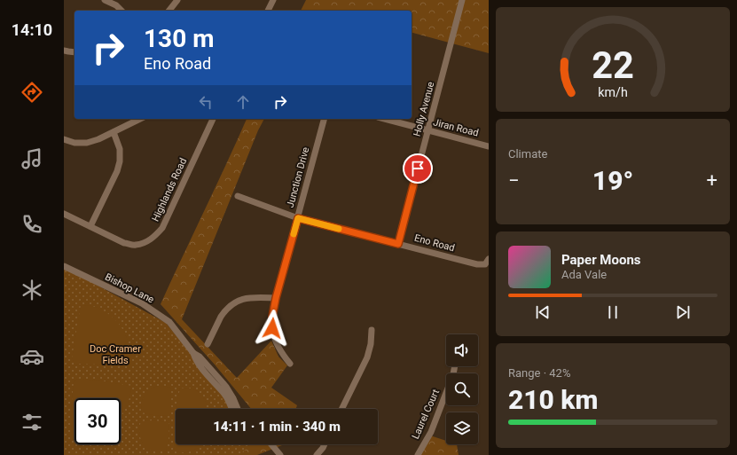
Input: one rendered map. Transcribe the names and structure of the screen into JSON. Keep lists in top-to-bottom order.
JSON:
{
  "streets": {
    "street": [
      "Holly Avenue",
      "Jiran Road",
      "Junction Drive",
      "Highlands Road",
      "Eno Road",
      "Bishop Lane",
      "Laurel Court"
    ]
  },
  "crossings": [
    ["Holly Avenue", "Jiran Road"],
    ["Holly Avenue", "Eno Road"],
    ["Junction Drive", "Eno Road"]
  ],
  "parks": ["Doc Cramer Fields"],
  "page": {
    "tabs": "14:10",
    "turn": ["130 m", "Eno Road"],
    "tile": [
      "Climate",
      ["Range · 42%", "210 km"]
    ],
    "heat": ["−", "19°", "+"],
    "song": ["Paper Moons", "Ada Vale"],
    "limit": "30",
    "trip": "14:11 · 1 min · 340 m",
    "gauge": ["22", "km/h"]
  }
}
